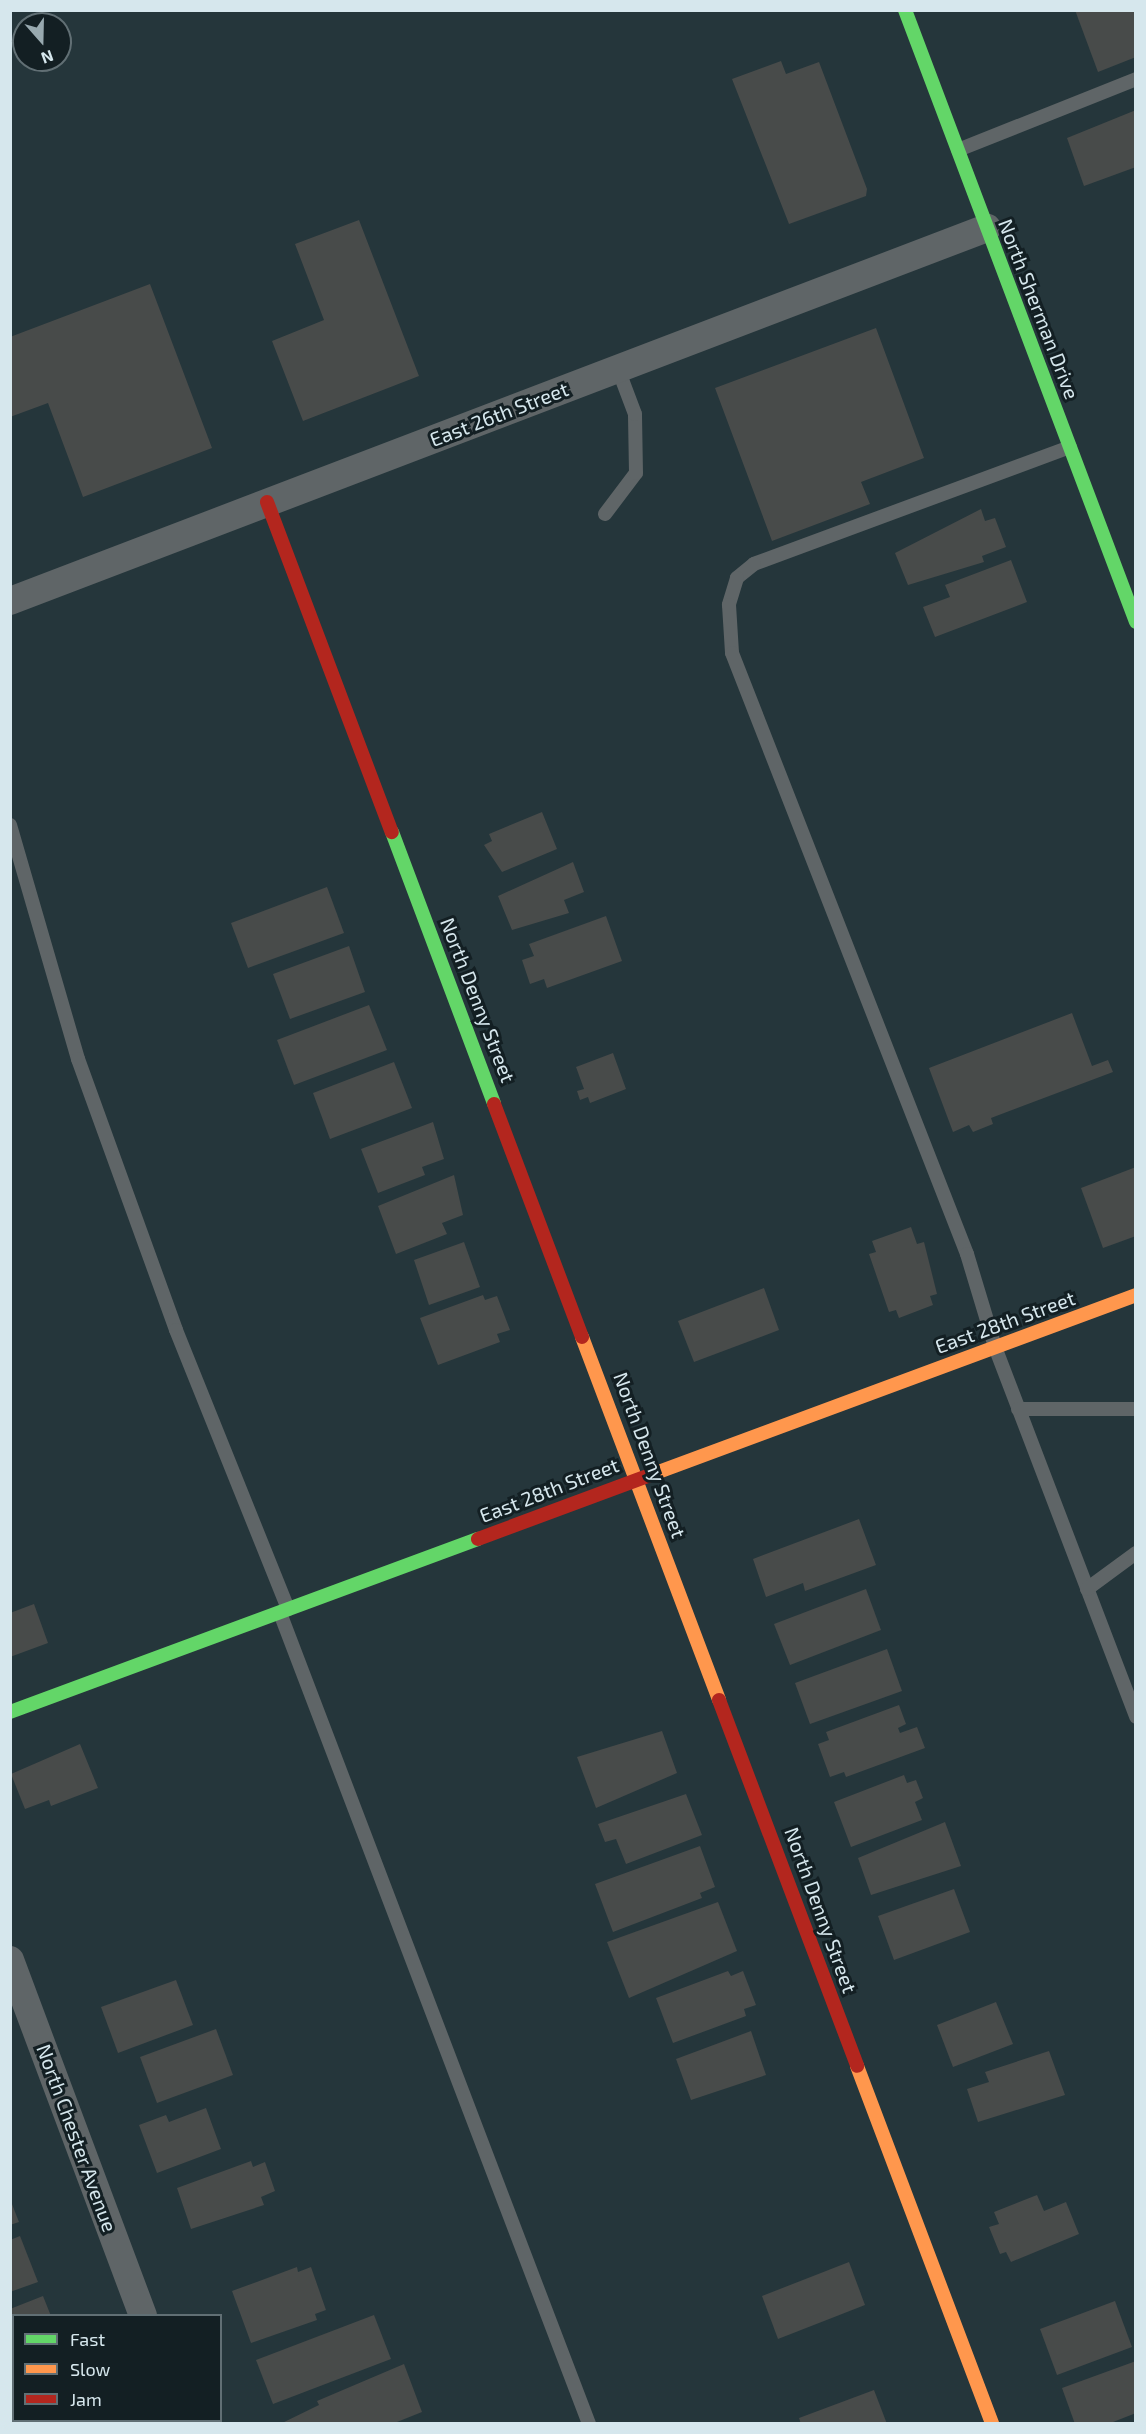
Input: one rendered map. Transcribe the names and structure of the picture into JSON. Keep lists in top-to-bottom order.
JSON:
{
  "streets": {
    "street": [
      "North Sherman Drive",
      "East 26th Street",
      "North Denny Street",
      "East 28th Street",
      "North Chester Avenue"
    ]
  },
  "crossings": [
    ["North Sherman Drive", "East 26th Street"],
    ["East 26th Street", "North Denny Street"],
    ["North Denny Street", "East 28th Street"]
  ],
  "legend": ["Fast", "Slow", "Jam"],
  "north": "bottom"
}
